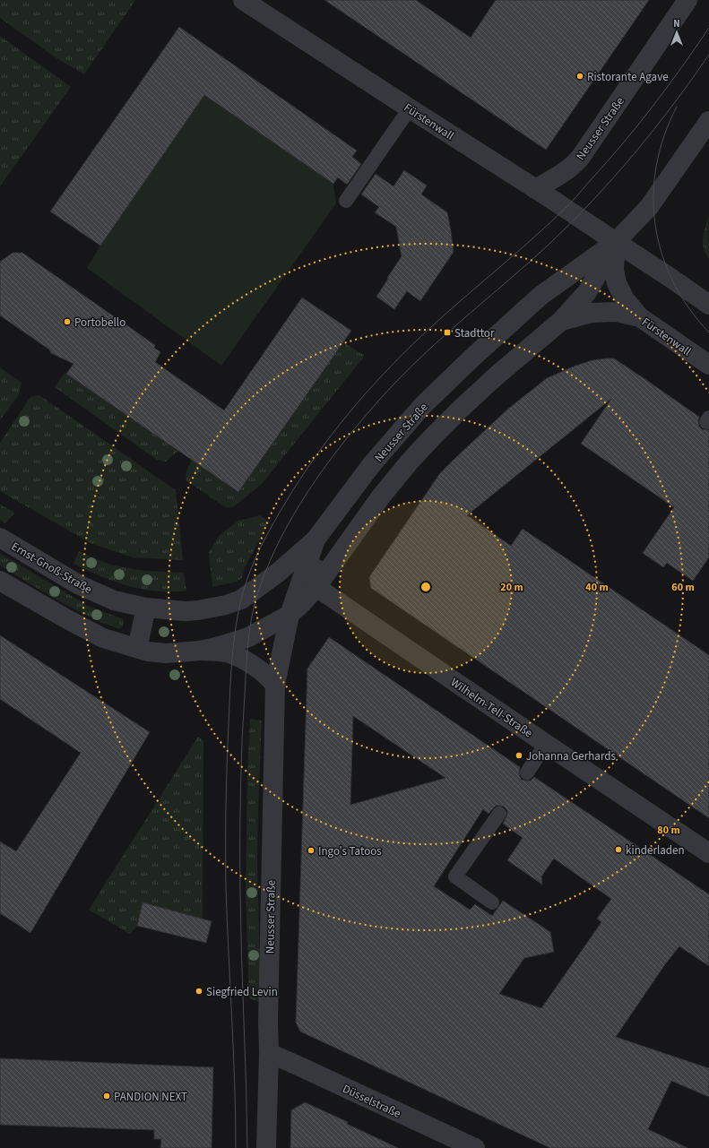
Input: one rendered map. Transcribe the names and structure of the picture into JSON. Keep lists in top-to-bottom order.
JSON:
{
  "streets": {
    "street": [
      "Fürstenwall",
      "Neusser Straße",
      "Ernst-Gnoß-Straße",
      "Wilhelm-Tell-Straße",
      "Düsselstraße"
    ]
  },
  "crossings": [
    ["Fürstenwall", "Neusser Straße"],
    ["Neusser Straße", "Ernst-Gnoß-Straße"],
    ["Neusser Straße", "Wilhelm-Tell-Straße"],
    ["Neusser Straße", "Düsselstraße"]
  ],
  "places": {
    "other": [
      "Ristorante Agave",
      "Portobello",
      "Johanna Gerhards",
      "kinderladen",
      "Ingo's Tatoos",
      "Siegfried Levin",
      "PANDION NEXT"
    ],
    "transit": ["Stadttor"]
  },
  "north": "top",
  "rings": [
    "20 m",
    "40 m",
    "60 m",
    "80 m"
  ]
}
